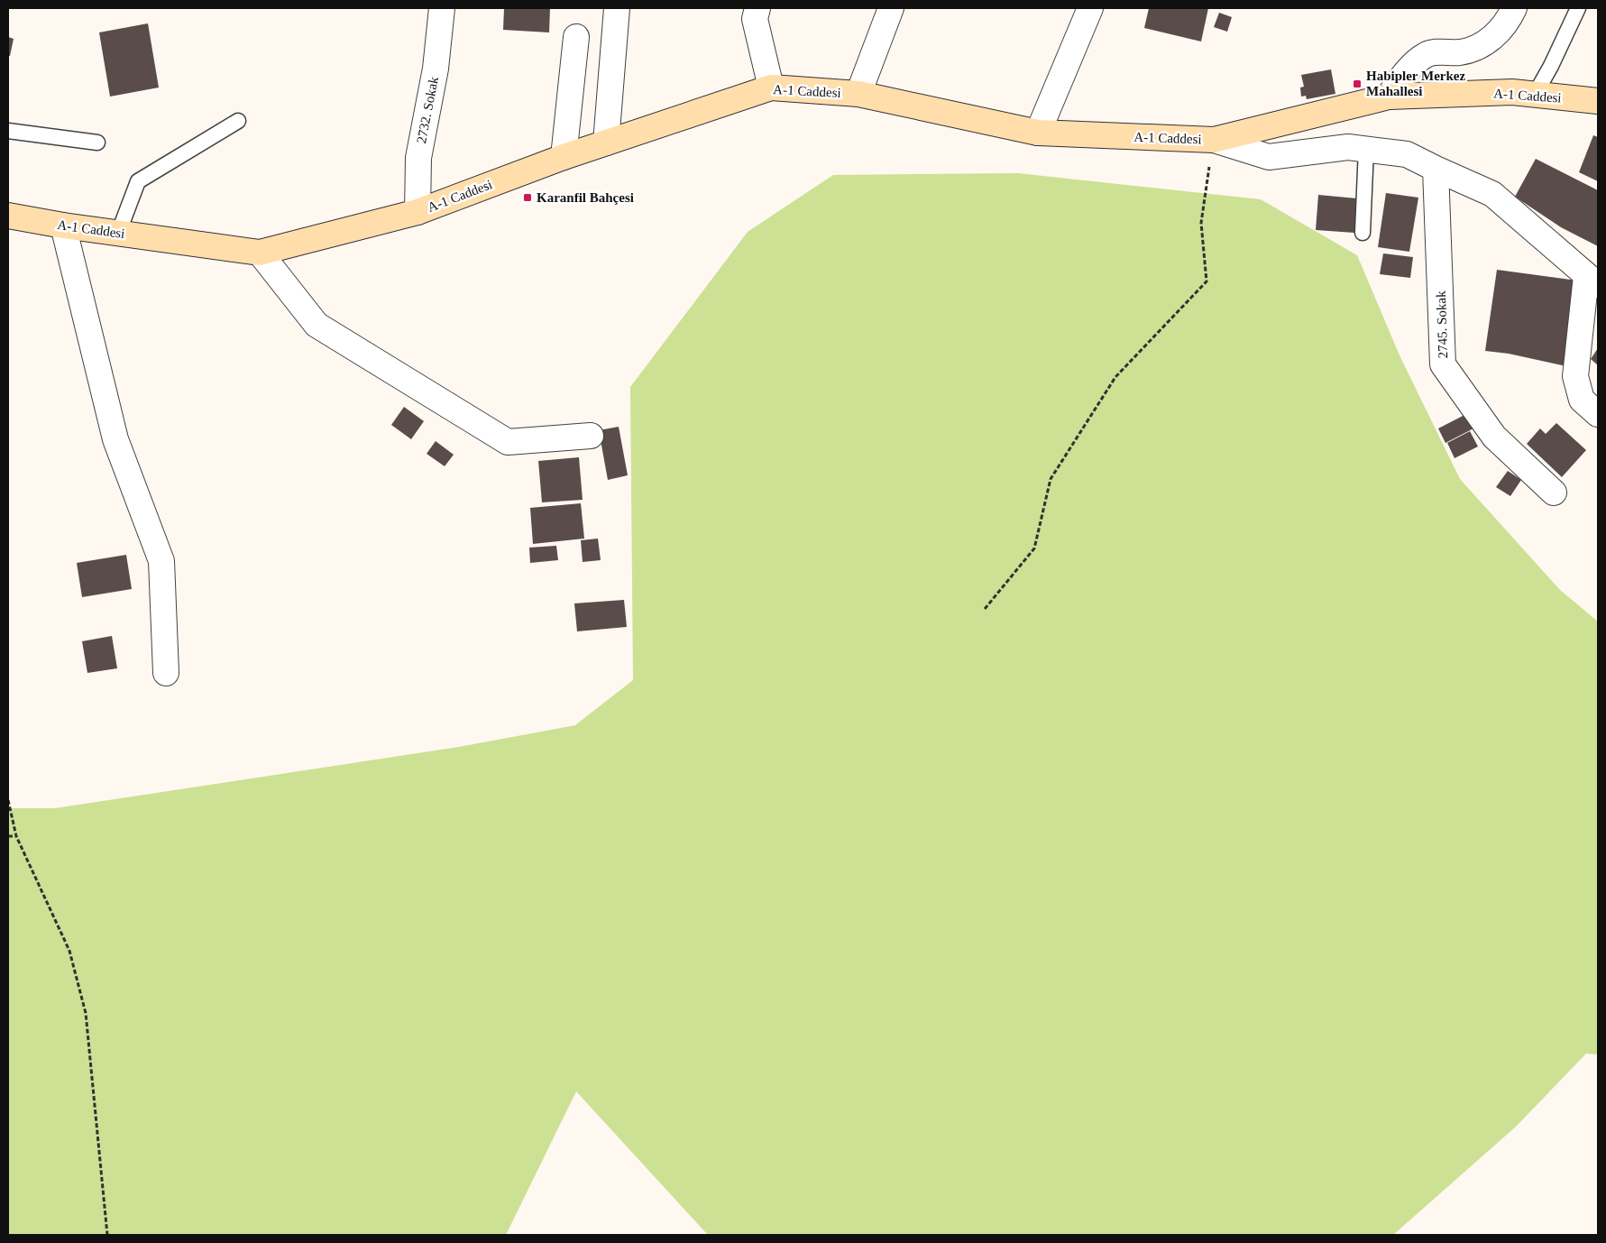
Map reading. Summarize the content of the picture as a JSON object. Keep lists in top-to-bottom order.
{
  "streets": {
    "main road": ["A-1 Caddesi"],
    "street": ["2732. Sokak", "2745. Sokak"]
  },
  "crossings": [
    ["A-1 Caddesi", "2732. Sokak"]
  ],
  "places": {
    "transit": ["Habipler Merkez Mahallesi", "Karanfil Bahçesi"]
  }
}
